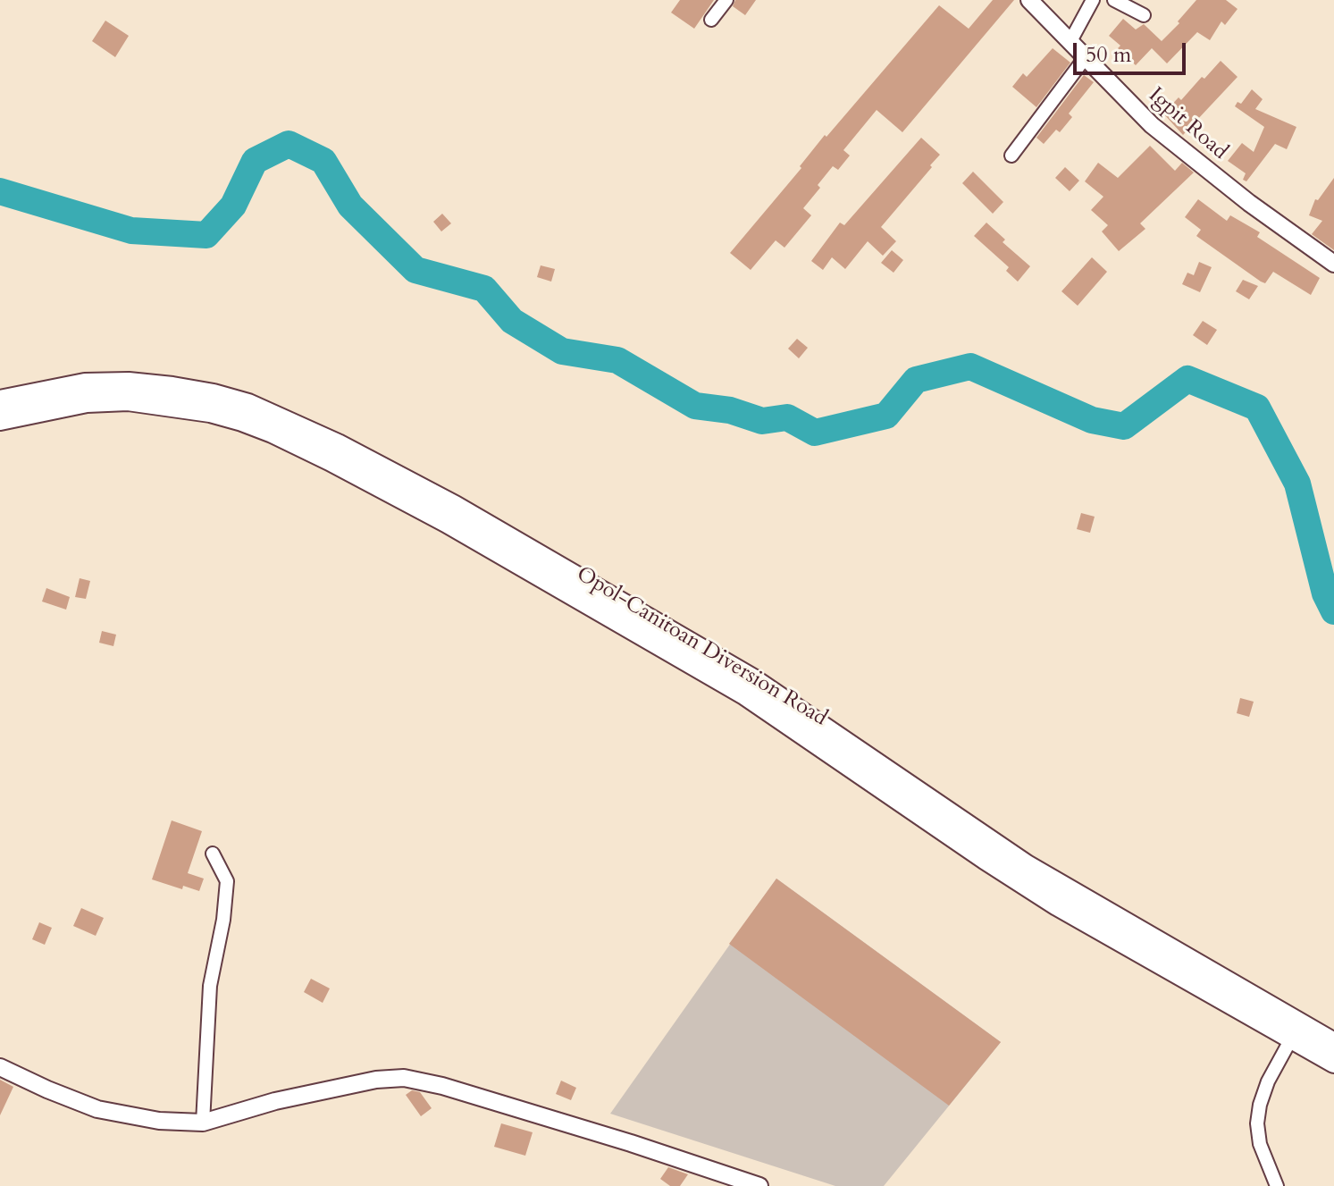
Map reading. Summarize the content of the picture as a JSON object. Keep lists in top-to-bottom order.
{
  "streets": {
    "main road": ["Opol-Canitoan Diversion Road"],
    "street": ["Igpit Road"]
  },
  "scale_bar": "50 m"
}
